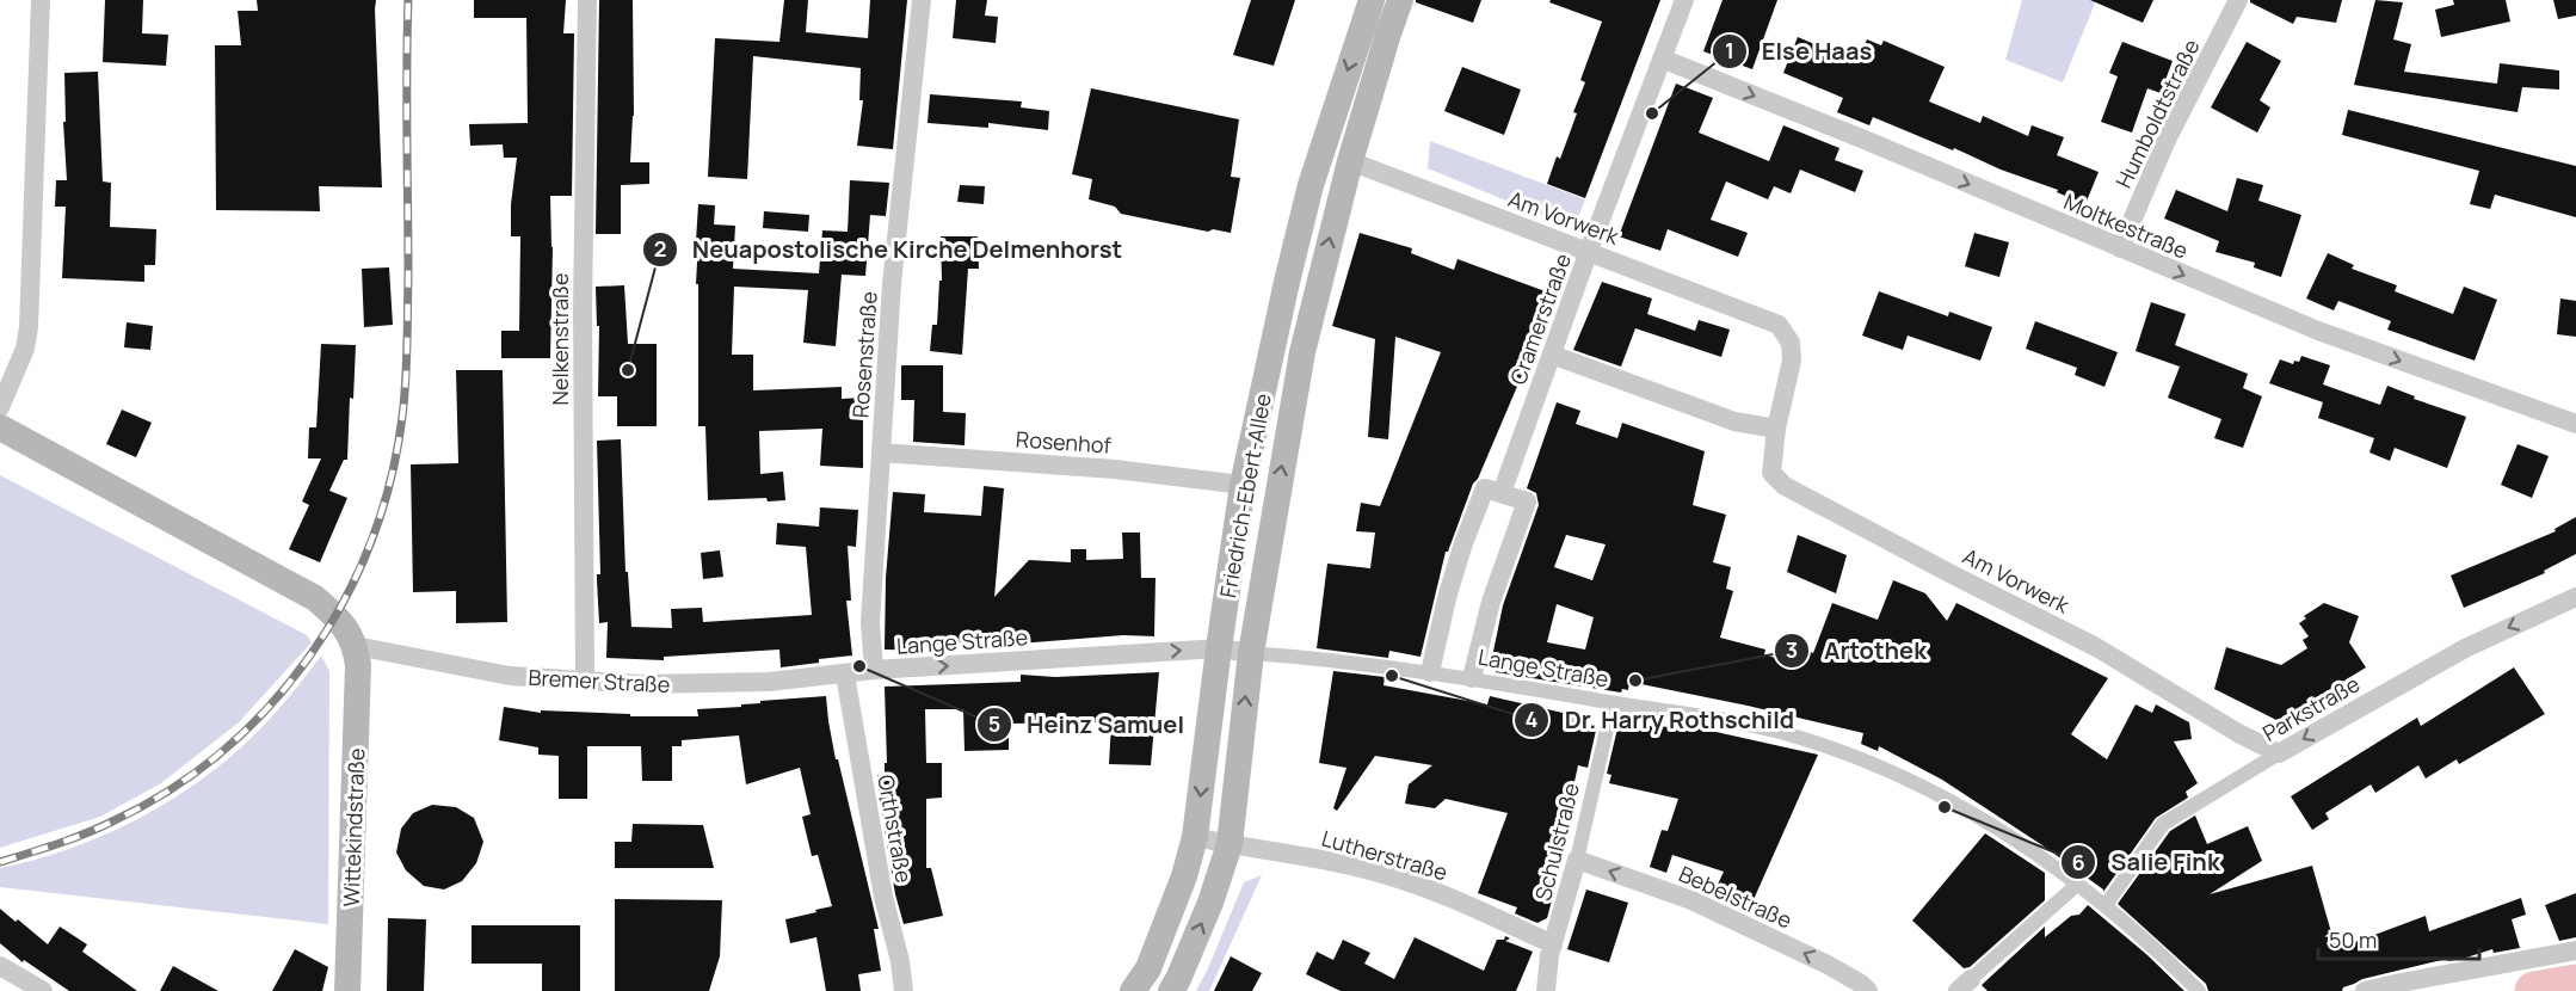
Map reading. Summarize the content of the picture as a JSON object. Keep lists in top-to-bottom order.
{
  "streets": {
    "main road": ["Friedrich-Ebert-Allee", "Wittekindstraße"],
    "street": [
      "Humboldtstraße",
      "Am Vorwerk",
      "Moltkestraße",
      "Cramerstraße",
      "Nelkenstraße",
      "Rosenstraße",
      "Rosenhof",
      "Lange Straße",
      "Bremer Straße",
      "Parkstraße",
      "Orthstraße",
      "Schulstraße",
      "Lutherstraße",
      "Bebelstraße"
    ]
  },
  "crossings": [
    ["Humboldtstraße", "Moltkestraße"],
    ["Am Vorwerk", "Cramerstraße"],
    ["Am Vorwerk", "Friedrich-Ebert-Allee"],
    ["Am Vorwerk", "Parkstraße"],
    ["Moltkestraße", "Cramerstraße"],
    ["Nelkenstraße", "Bremer Straße"],
    ["Rosenstraße", "Rosenhof"],
    ["Rosenstraße", "Lange Straße"],
    ["Rosenhof", "Friedrich-Ebert-Allee"],
    ["Friedrich-Ebert-Allee", "Lange Straße"],
    ["Friedrich-Ebert-Allee", "Lutherstraße"],
    ["Lange Straße", "Bremer Straße"],
    ["Lange Straße", "Parkstraße"],
    ["Lange Straße", "Orthstraße"],
    ["Lange Straße", "Schulstraße"],
    ["Bremer Straße", "Wittekindstraße"],
    ["Bremer Straße", "Orthstraße"],
    ["Schulstraße", "Lutherstraße"],
    ["Schulstraße", "Bebelstraße"]
  ],
  "one_way": ["Moltkestraße", "Parkstraße", "Bebelstraße"],
  "places": [
    "Else Haas",
    "Neuapostolische Kirche Delmenhorst",
    "Heinz Samuel",
    "Dr. Harry Rothschild",
    "Artothek",
    "Salie Fink"
  ],
  "scale_bar": "50 m"
}
